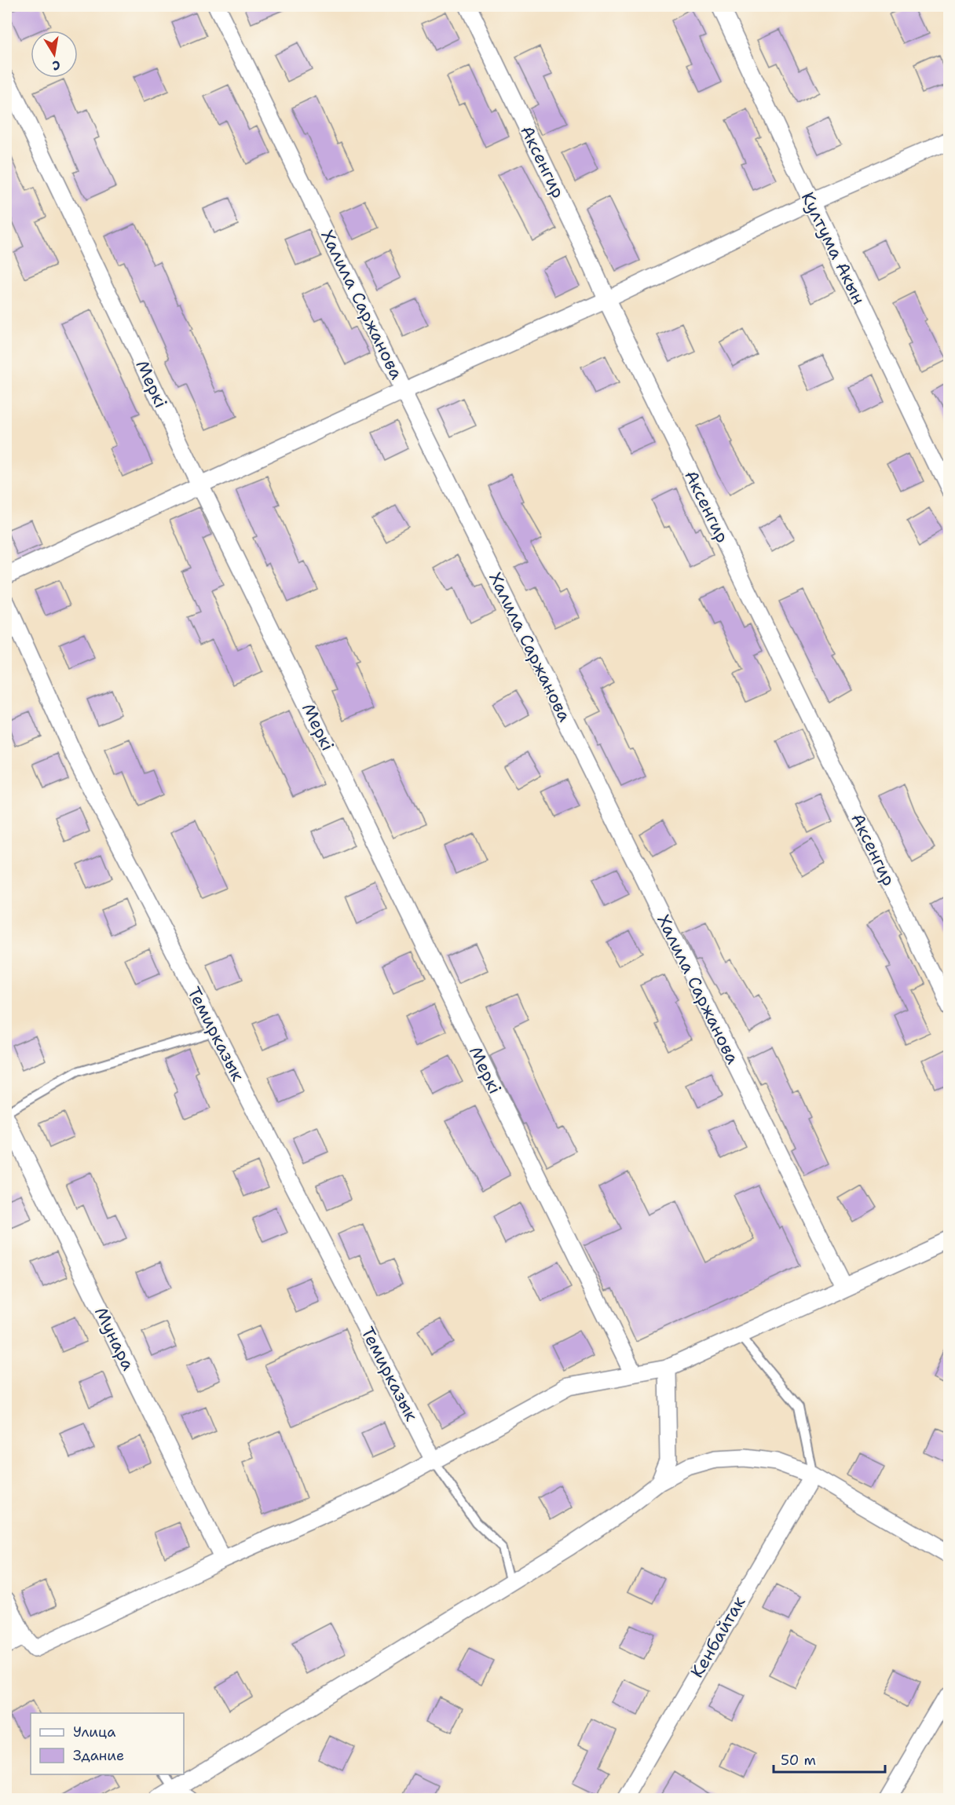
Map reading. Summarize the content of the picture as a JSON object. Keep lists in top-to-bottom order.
{
  "streets": {
    "street": [
      "Аксенгир",
      "Култума Акын",
      "Халила Саржанова",
      "Меркі",
      "Темирказык",
      "Мунара",
      "Кенбайтак"
    ]
  },
  "legend": ["Улица", "Здание"],
  "scale_bar": "50 m",
  "north": "bottom"
}
